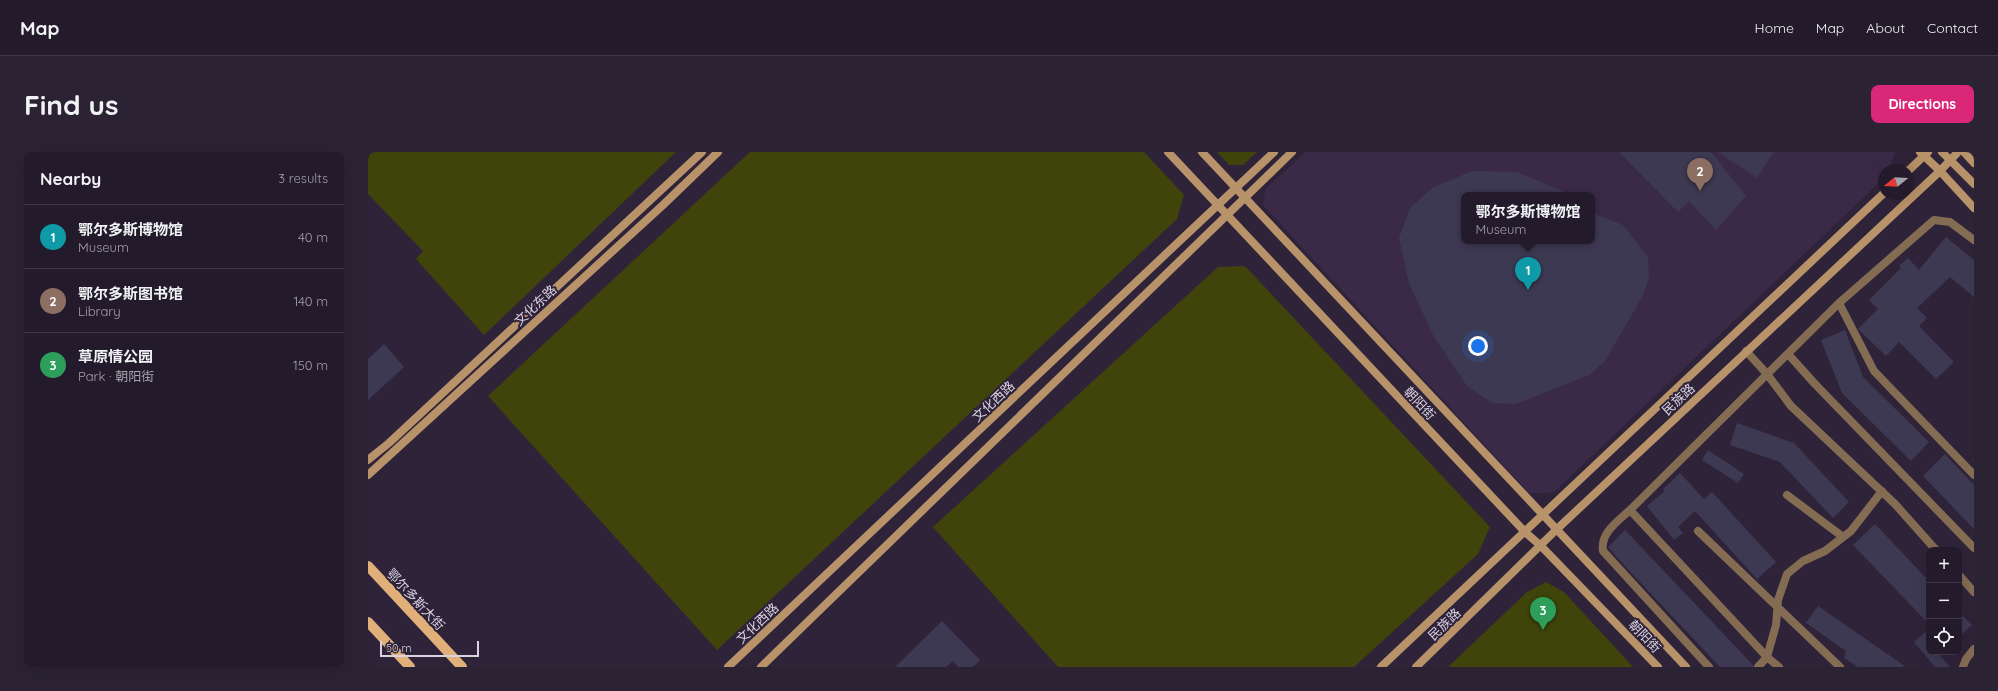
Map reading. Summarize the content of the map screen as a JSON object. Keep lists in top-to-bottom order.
{
  "streets": {
    "main road": ["鄂尔多斯大街"],
    "street": [
      "文化东路",
      "民族路",
      "文化西路",
      "朝阳街"
    ]
  },
  "crossings": [
    ["民族路", "朝阳街"],
    ["文化西路", "朝阳街"]
  ],
  "scale_bar": "50 m",
  "north": "left",
  "page": {
    "header": "Map",
    "nav": [
      "Home",
      "Map",
      "About",
      "Contact"
    ],
    "buttons": "Directions",
    "title": "Find us",
    "heading": ["Nearby", "3 results"],
    "pins": ["2", "1", "3"],
    "popup": ["鄂尔多斯博物馆", "Museum"],
    "list": [
      {
        "mark": "1",
        "name": "鄂尔多斯博物馆",
        "note": "Museum",
        "value": "40 m"
      },
      {
        "mark": "2",
        "name": "鄂尔多斯图书馆",
        "note": "Library",
        "value": "140 m"
      },
      {
        "mark": "3",
        "name": "草原情公园",
        "note": "Park · 朝阳街",
        "value": "150 m"
      }
    ],
    "map_buttons": ["+", "−"],
    "scale": "50 m"
  }
}
